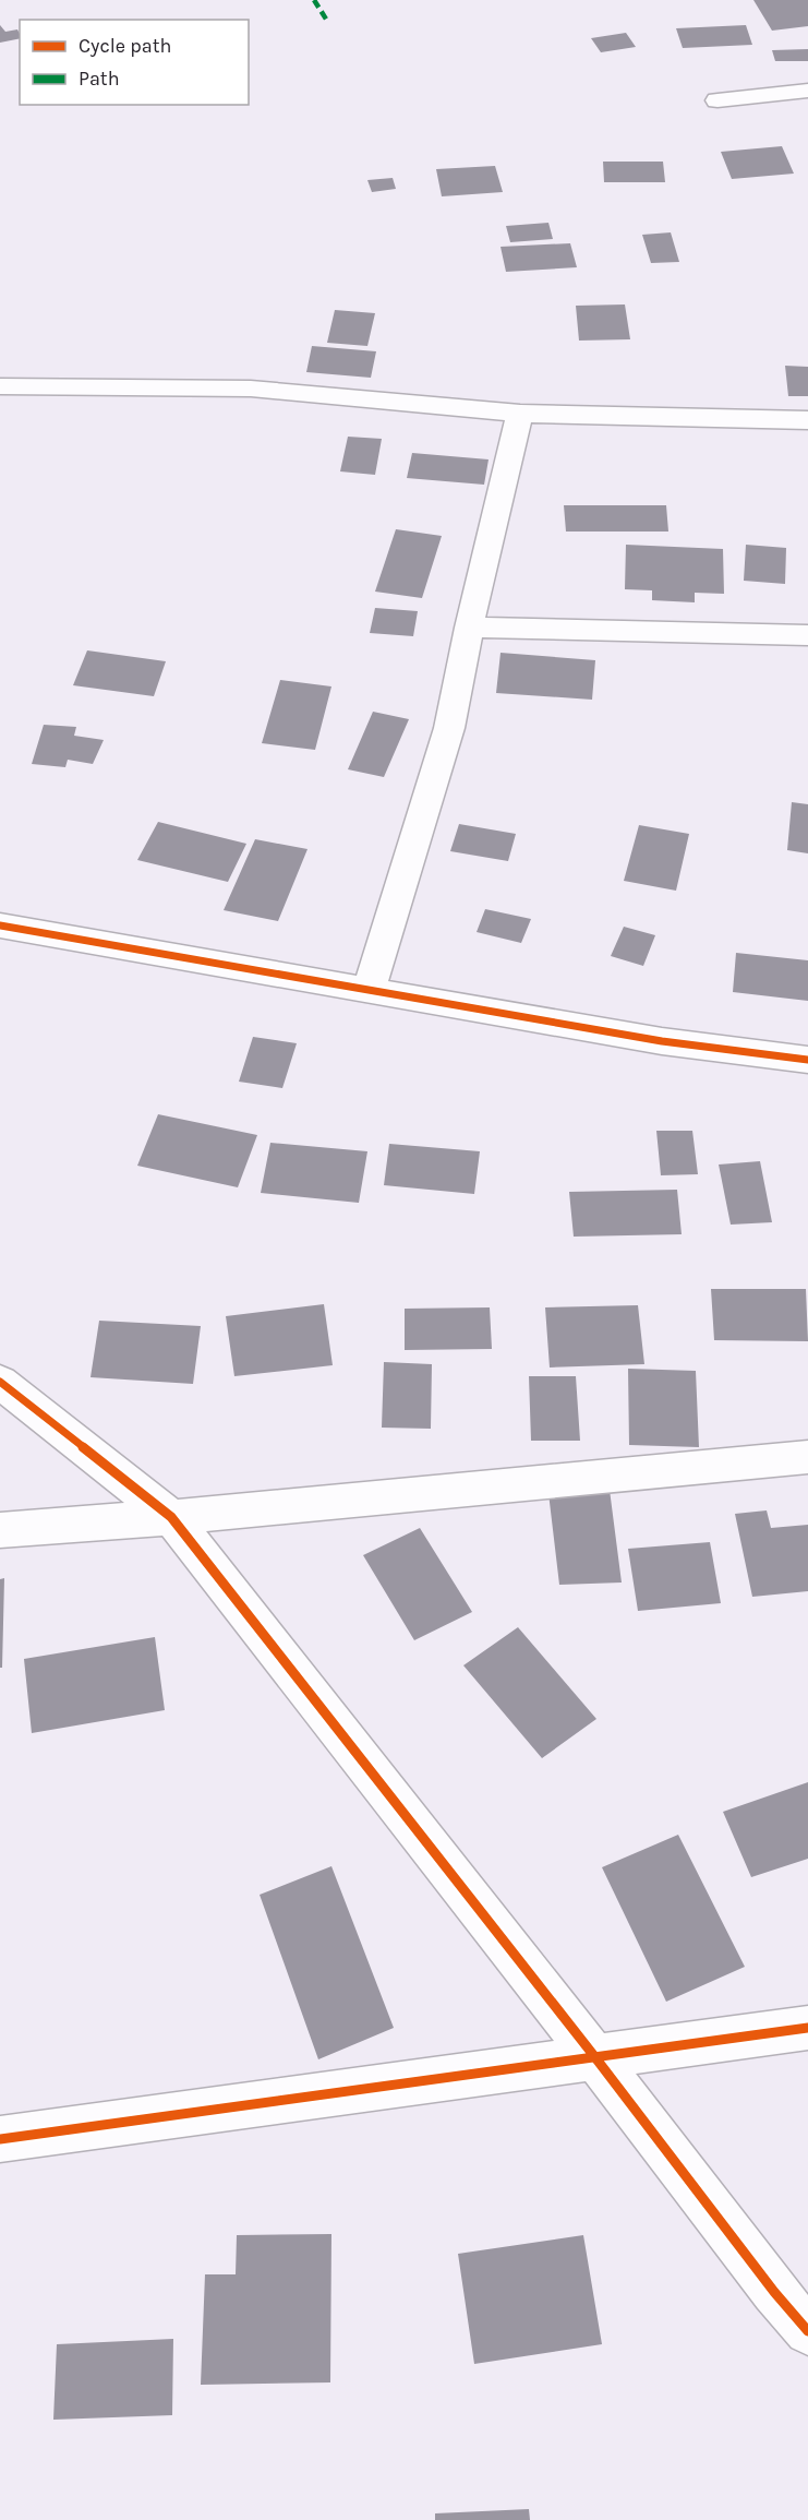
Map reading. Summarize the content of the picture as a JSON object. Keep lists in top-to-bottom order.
{
  "legend": ["Cycle path", "Path"]
}
